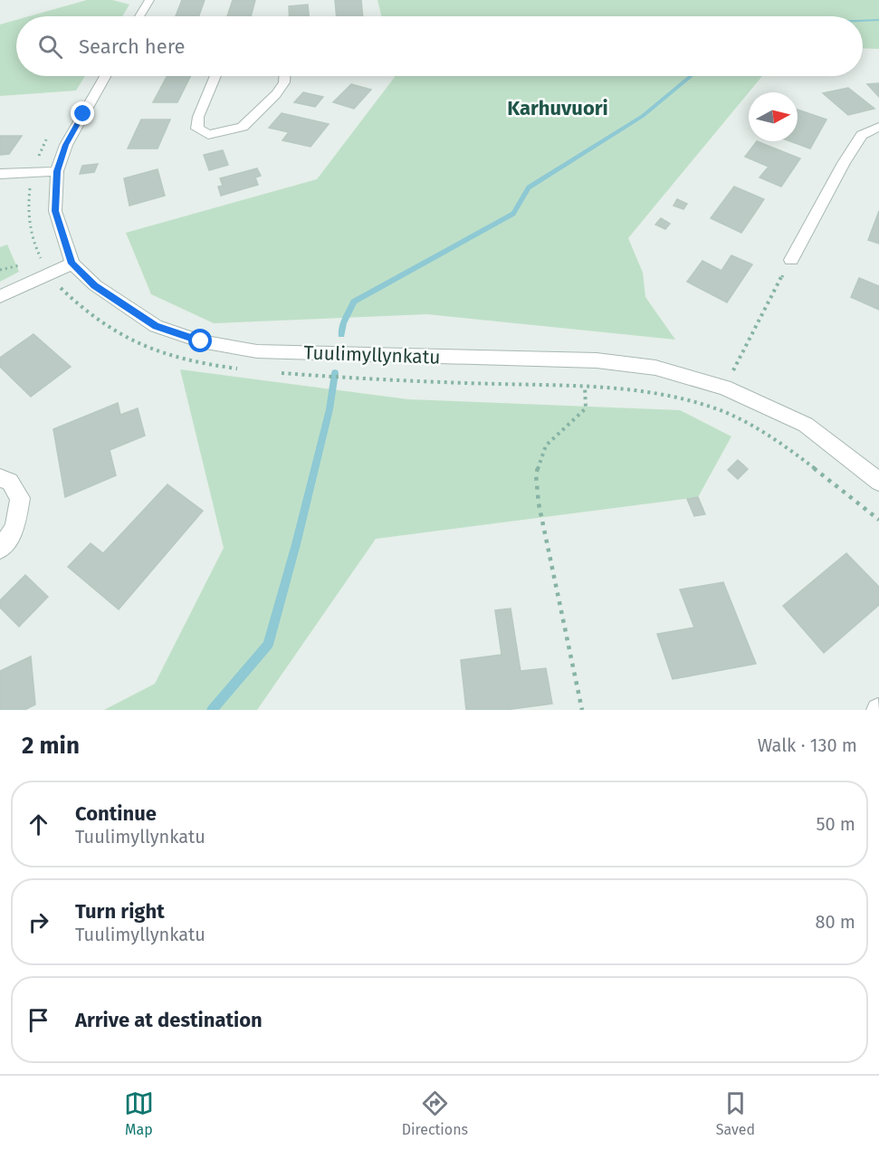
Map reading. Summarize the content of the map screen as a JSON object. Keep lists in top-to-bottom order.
{
  "streets": {
    "street": ["Tuulimyllynkatu"]
  },
  "districts": ["Karhuvuori"],
  "north": "right",
  "page": {
    "search": "Search here",
    "heading": ["2 min", "Walk · 130 m"],
    "list": [
      ["Continue", "Tuulimyllynkatu", "50 m"],
      ["Turn right", "Tuulimyllynkatu", "80 m"],
      "Arrive at destination"
    ],
    "nav": ["Map", "Directions", "Saved"]
  }
}
